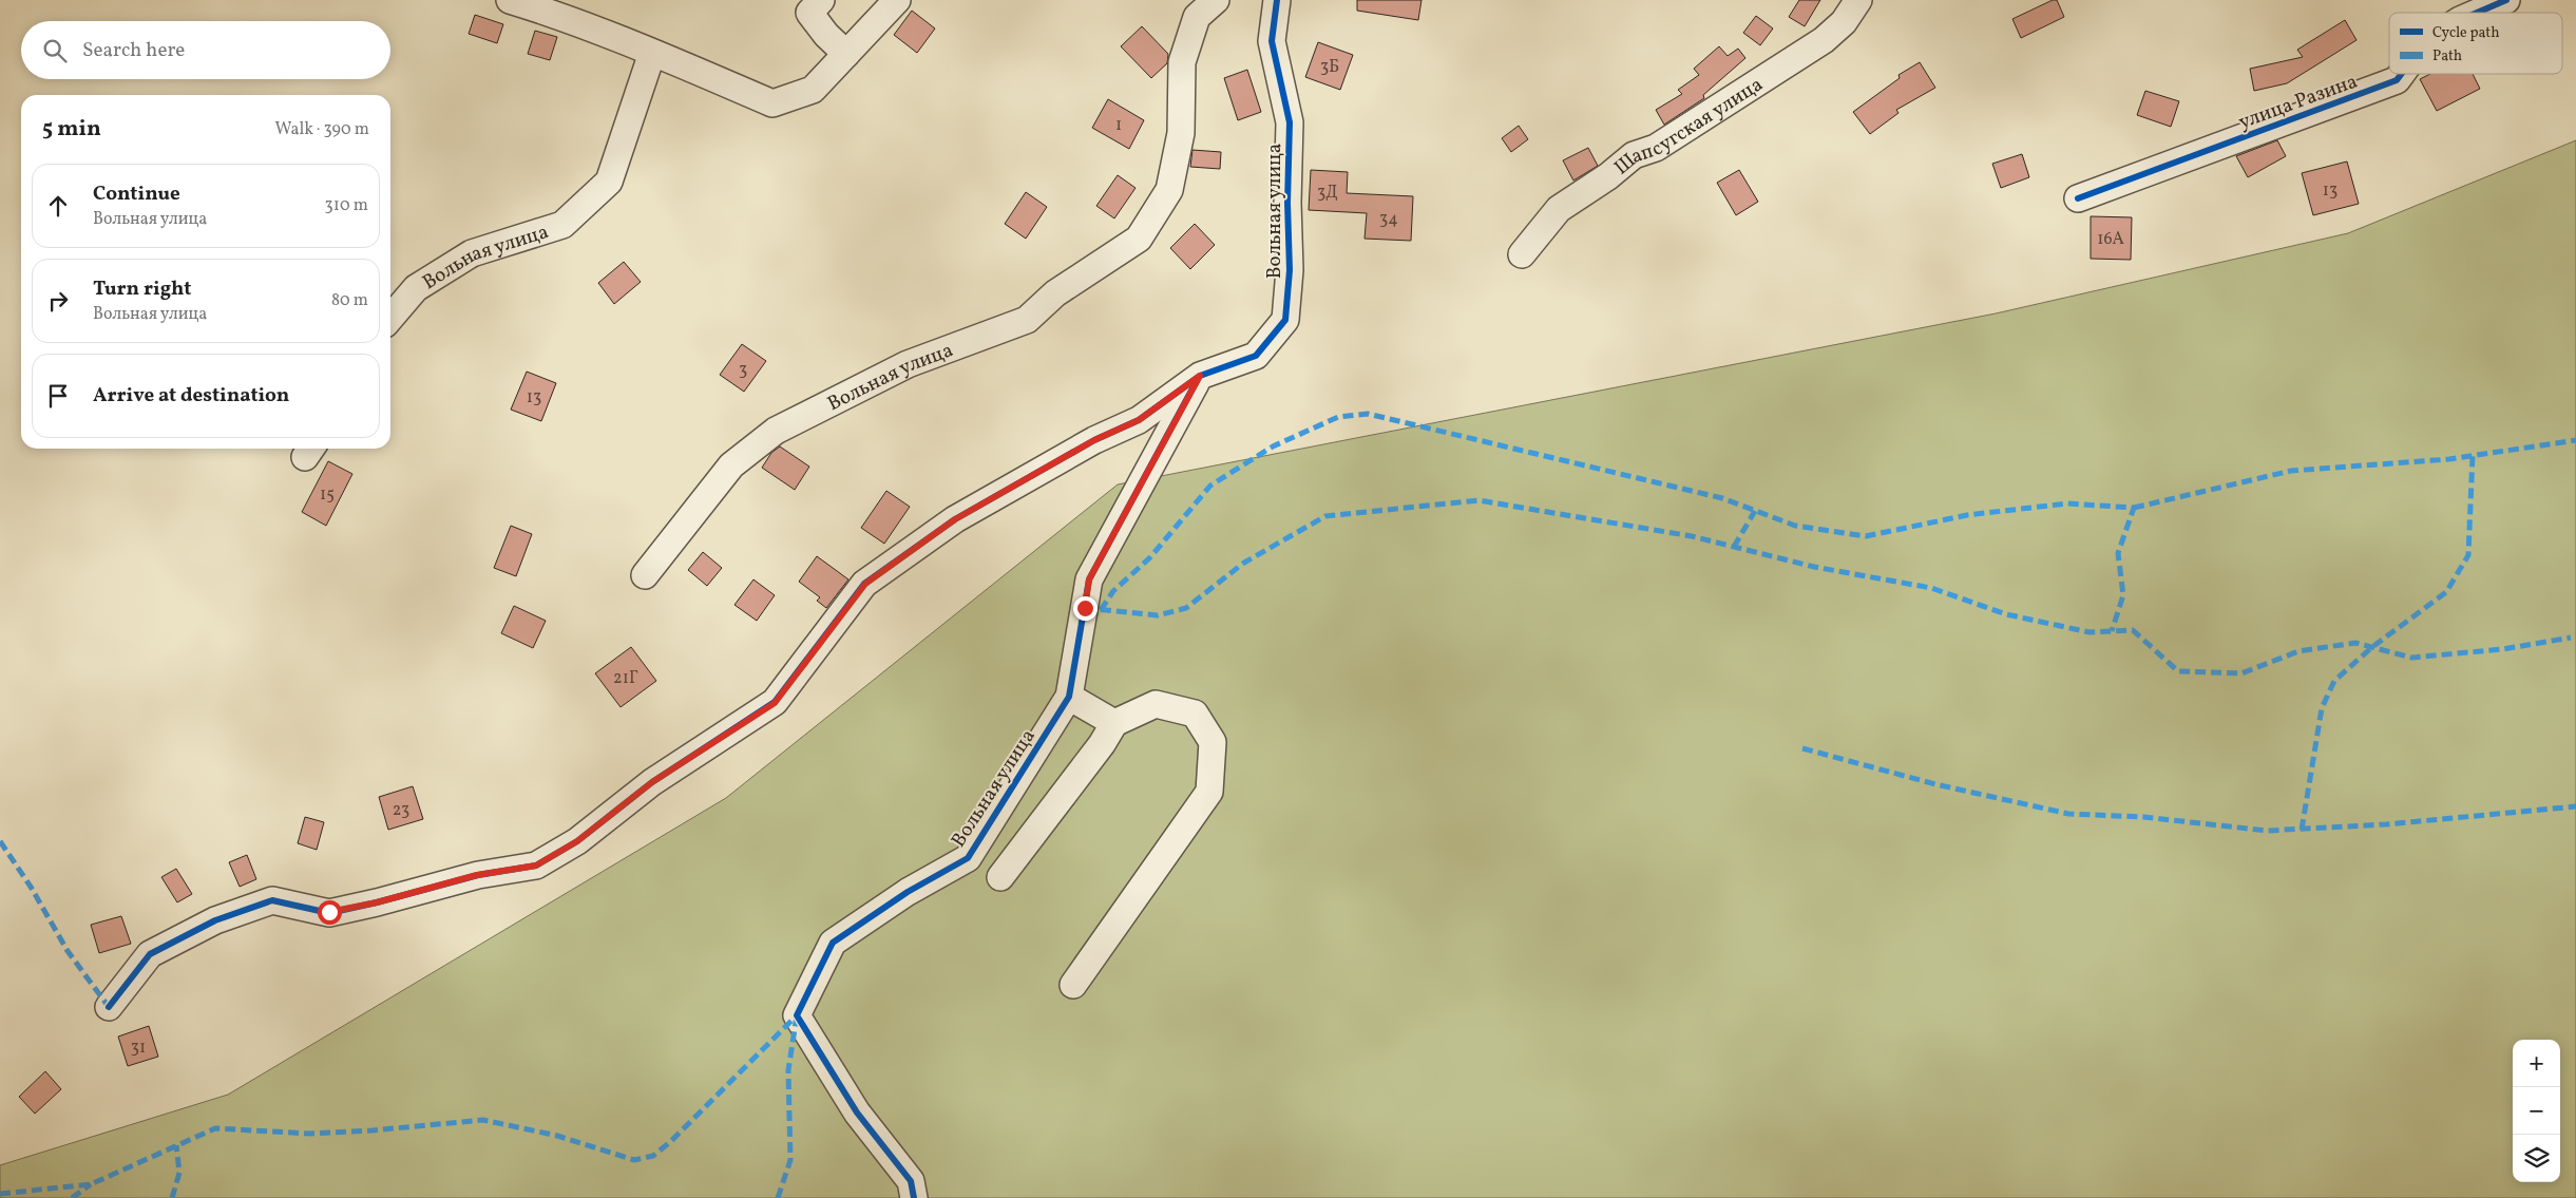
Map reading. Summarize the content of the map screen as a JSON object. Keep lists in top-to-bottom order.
{
  "streets": {
    "street": ["улица Разина", "Шапсугская улица", "Вольная улица"]
  },
  "house_numbers": [
    "3Б",
    "1",
    "13",
    "3Д",
    "34",
    "16А",
    "3",
    "13",
    "15",
    "21Г",
    "23",
    "31"
  ],
  "legend": ["Cycle path", "Path"],
  "page": {
    "search": "Search here",
    "heading": ["5 min", "Walk · 390 m"],
    "list": [
      ["Continue", "Вольная улица", "310 m"],
      ["Turn right", "Вольная улица", "80 m"],
      "Arrive at destination"
    ],
    "map_buttons": ["+", "−"]
  }
}
